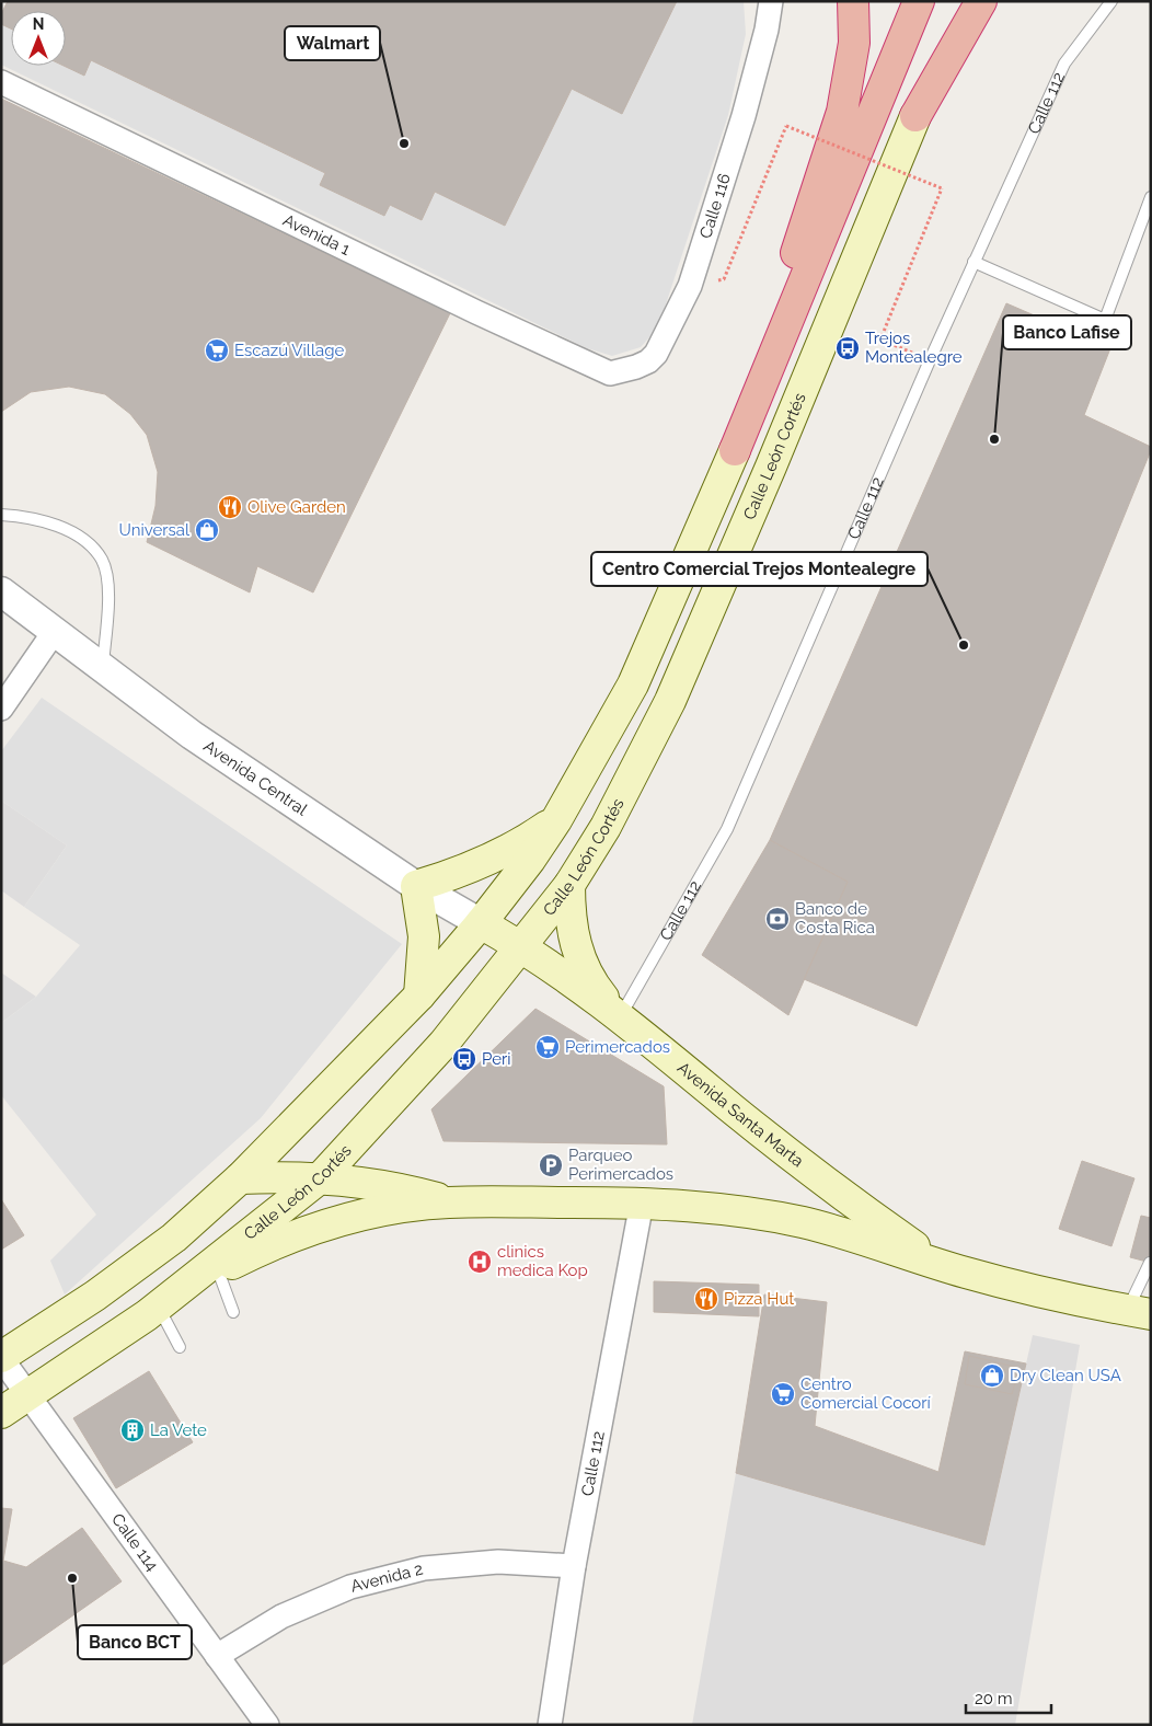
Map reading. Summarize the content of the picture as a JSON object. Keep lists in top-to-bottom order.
{
  "streets": {
    "main road": ["Calle León Cortés", "Avenida Central", "Avenida Santa Marta"],
    "street": [
      "Calle 112",
      "Calle 116",
      "Avenida 1",
      "Calle 114",
      "Avenida 2"
    ]
  },
  "crossings": [
    ["Calle 112", "Avenida Santa Marta"],
    ["Calle 112", "Avenida 2"],
    ["Calle 116", "Avenida 1"],
    ["Calle León Cortés", "Avenida Central"],
    ["Calle León Cortés", "Avenida Santa Marta"],
    ["Calle León Cortés", "Calle 114"],
    ["Avenida Central", "Avenida Santa Marta"],
    ["Calle 114", "Avenida 2"]
  ],
  "places": {
    "other": [
      "Walmart",
      "Banco Lafise",
      "Centro Comercial Trejos Montealegre",
      "Banco BCT"
    ],
    "bus stop": ["Trejos Montealegre", "Peri"],
    "supermarket": ["Escazú Village", "Perimercados", "Centro Comercial Cocorí"],
    "restaurant": ["Olive Garden", "Pizza Hut"],
    "shop": ["Universal", "Dry Clean USA"],
    "bank": ["Banco de Costa Rica"],
    "parking": ["Parqueo Perimercados"],
    "hospital": ["clinics medica Kop"],
    "building": ["La Vete"]
  },
  "scale_bar": "20 m",
  "north": "top"
}
